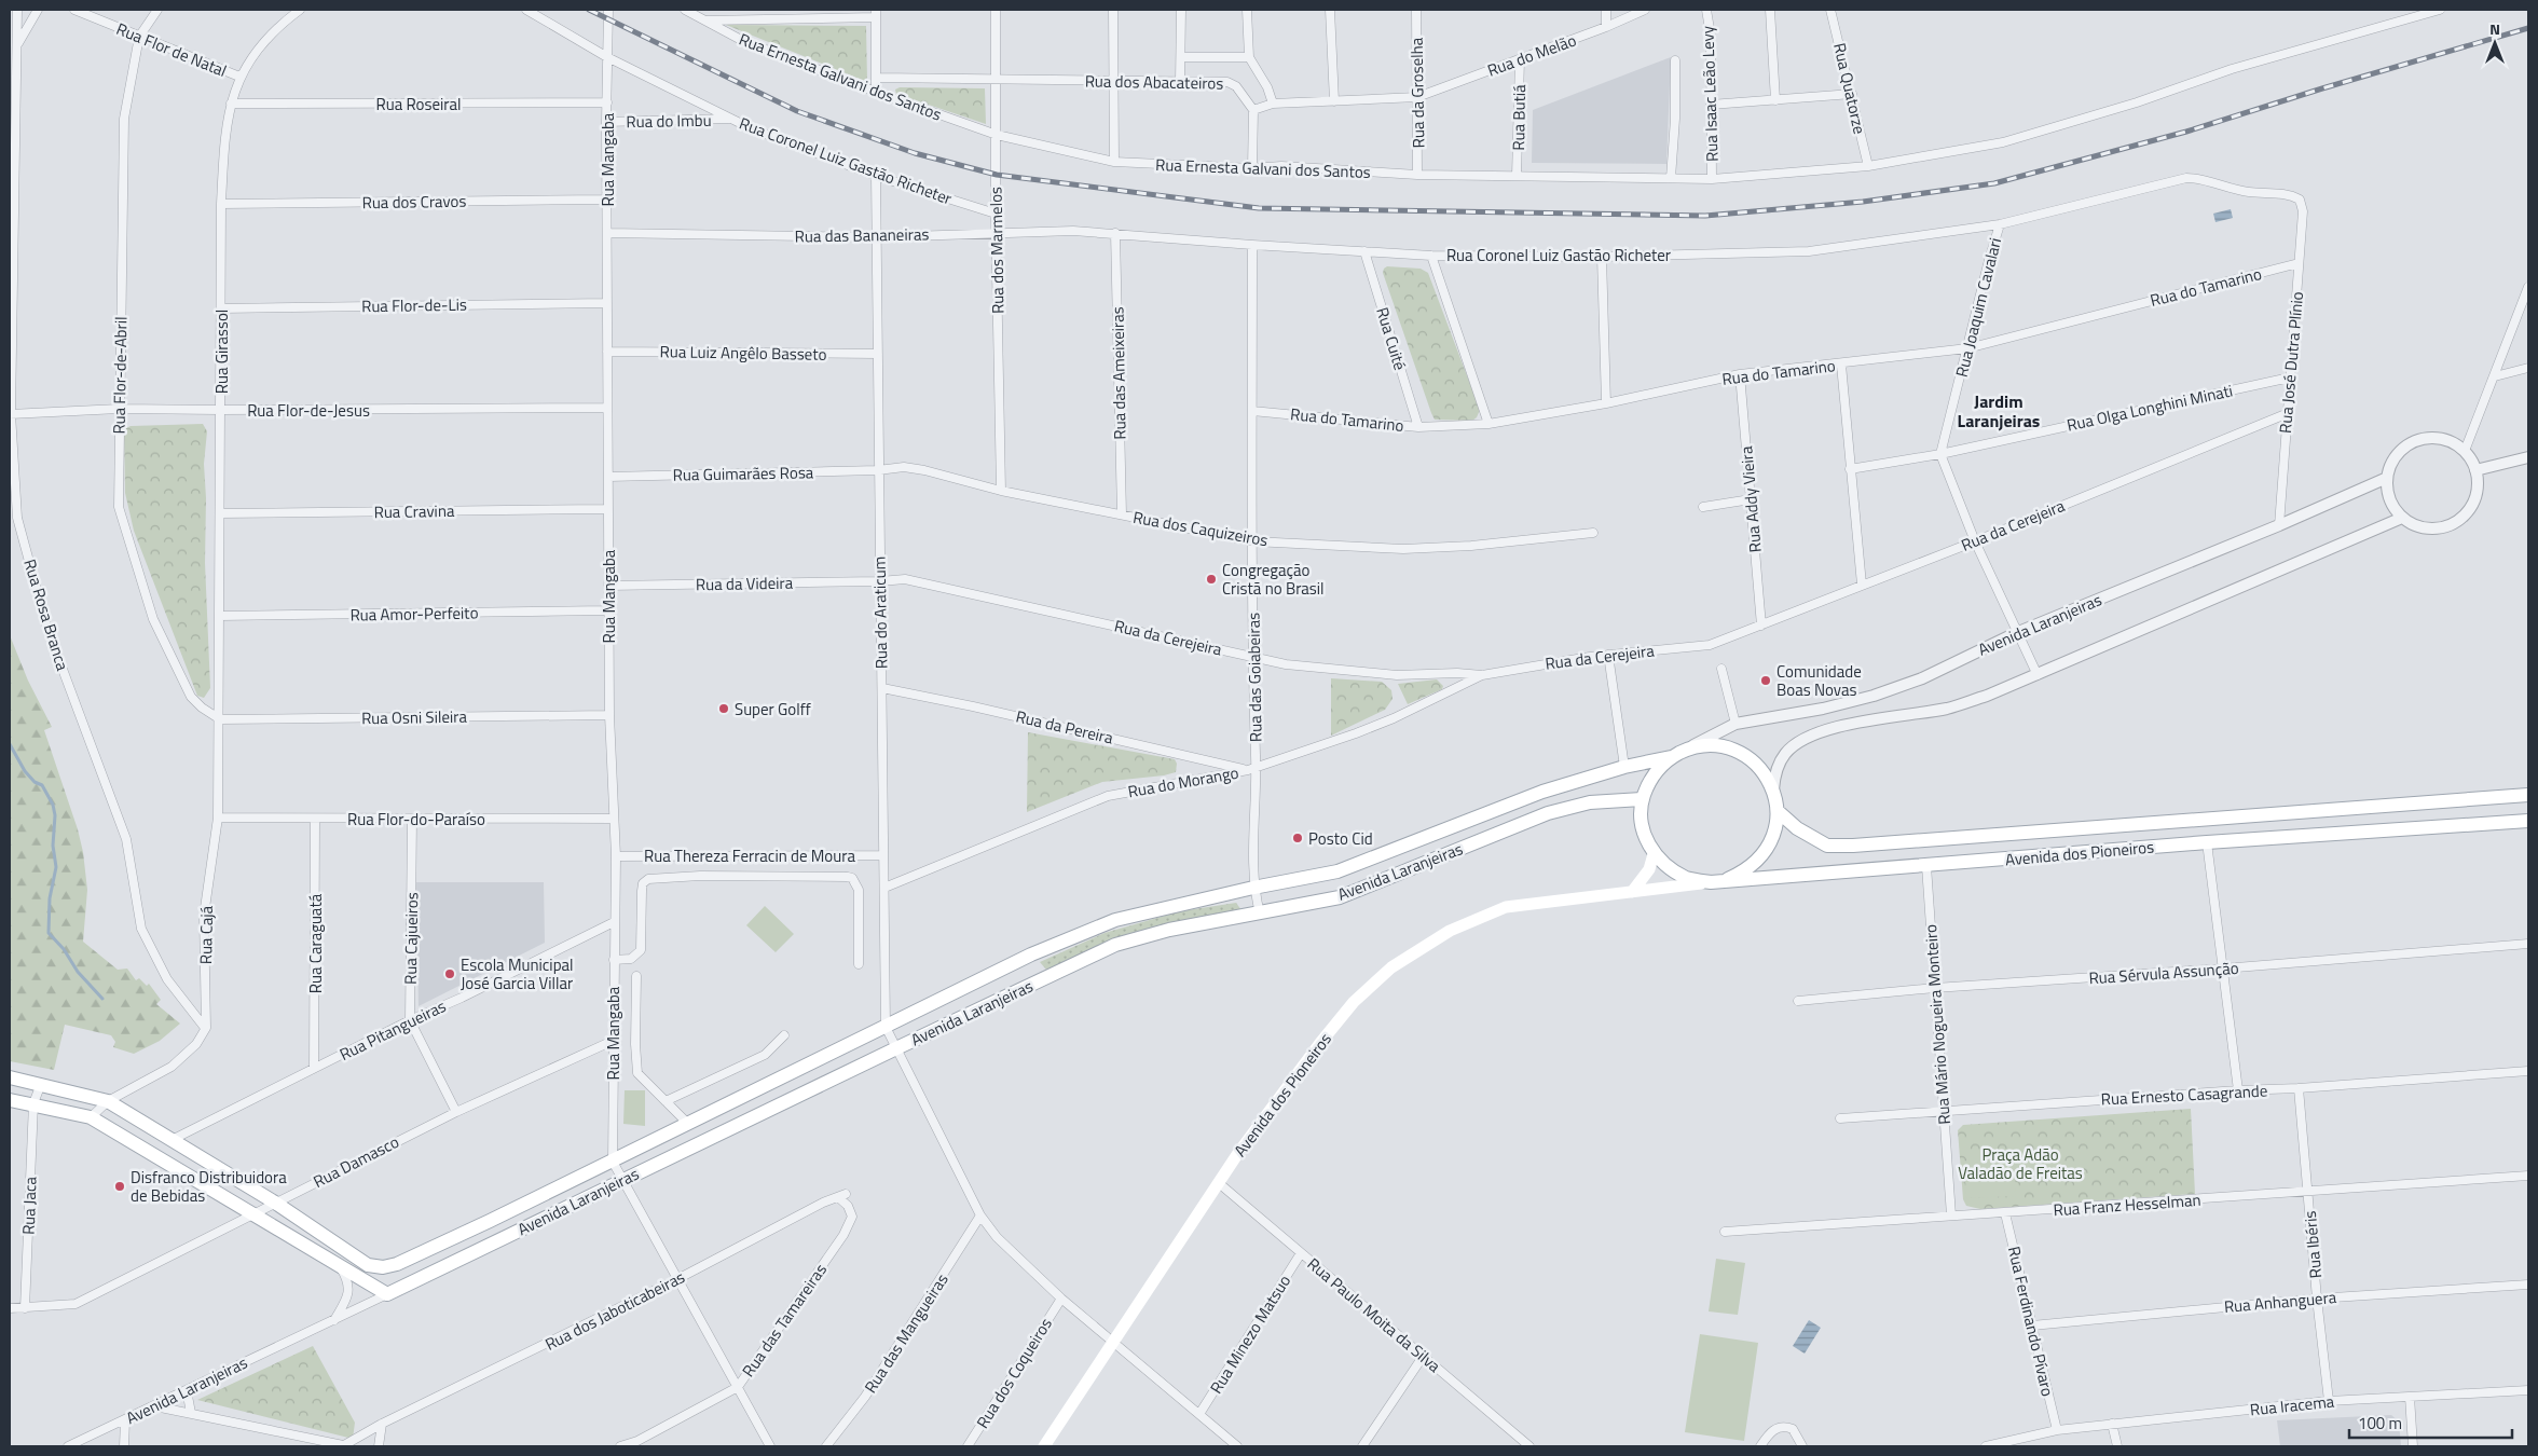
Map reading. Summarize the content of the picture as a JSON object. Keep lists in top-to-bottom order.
{
  "streets": {
    "main road": ["Avenida Laranjeiras", "Avenida dos Pioneiros"],
    "street": [
      "Rua Flor de Natal",
      "Rua do Melão",
      "Rua Ernesta Galvani dos Santos",
      "Rua dos Abacateiros",
      "Rua Quatorze",
      "Rua da Groselha",
      "Rua Isaac Leão Levy",
      "Rua Roseiral",
      "Rua Butiá",
      "Rua do Imbu",
      "Rua Mangaba",
      "Rua Coronel Luiz Gastão Richeter",
      "Rua dos Cravos",
      "Rua das Bananeiras",
      "Rua dos Marmelos",
      "Rua do Tamarino",
      "Rua Flor-de-Lis",
      "Rua Joaquim Cavalari",
      "Rua Cuité",
      "Rua Girassol",
      "Rua Luiz Angêlo Basseto",
      "Rua José Dutra Plínio",
      "Rua das Ameixeiras",
      "Rua Flor-de-Abril",
      "Rua Olga Longhini Minati",
      "Rua Flor-de-Jesus",
      "Rua Guimarães Rosa",
      "Rua Addy Vieira",
      "Rua Cravina",
      "Rua da Cerejeira",
      "Rua dos Caquizeiros",
      "Rua da Videira",
      "Rua do Araticum",
      "Rua Amor-Perfeito",
      "Rua Rosa Branca",
      "Rua das Goiabeiras",
      "Rua Osni Sileira",
      "Rua da Pereira",
      "Rua do Morango",
      "Rua Flor-do-Paraíso",
      "Rua Thereza Ferracin de Moura",
      "Rua Cajá",
      "Rua Cajueiros",
      "Rua Caraguatá",
      "Rua Sérvula Assunção",
      "Rua Mário Nogueira Monteiro",
      "Rua Pitangueiras",
      "Rua Ernesto Casagrande",
      "Rua Damasco",
      "Rua Franz Hesselman",
      "Rua Jaca",
      "Rua Ibéris",
      "Rua Anhanguera",
      "Rua dos Jaboticabeiras",
      "Rua Paulo Moita da Silva",
      "Rua das Tamareiras",
      "Rua Ferdinando Pívaro",
      "Rua das Mangueiras",
      "Rua Minezo Matsuo",
      "Rua dos Coqueiros",
      "Rua Iracema"
    ]
  },
  "crossings": [
    ["Rua Flor de Natal", "Rua Girassol"],
    ["Rua Flor de Natal", "Rua Flor-de-Abril"],
    ["Rua do Melão", "Rua da Groselha"],
    ["Rua do Melão", "Rua Butiá"],
    ["Rua Ernesta Galvani dos Santos", "Rua Quatorze"],
    ["Rua Ernesta Galvani dos Santos", "Rua da Groselha"],
    ["Rua Ernesta Galvani dos Santos", "Rua Isaac Leão Levy"],
    ["Rua Ernesta Galvani dos Santos", "Rua Butiá"],
    ["Rua Ernesta Galvani dos Santos", "Rua dos Marmelos"],
    ["Rua dos Abacateiros", "Rua dos Marmelos"],
    ["Rua Roseiral", "Rua Mangaba"],
    ["Rua Roseiral", "Rua Girassol"],
    ["Rua do Imbu", "Rua Mangaba"],
    ["Rua do Imbu", "Rua Coronel Luiz Gastão Richeter"],
    ["Rua Mangaba", "Rua Coronel Luiz Gastão Richeter"],
    ["Rua Mangaba", "Rua dos Cravos"],
    ["Rua Mangaba", "Rua das Bananeiras"],
    ["Rua Mangaba", "Rua Flor-de-Lis"],
    ["Rua Mangaba", "Rua Luiz Angêlo Basseto"],
    ["Rua Mangaba", "Rua Flor-de-Jesus"],
    ["Rua Mangaba", "Rua Guimarães Rosa"],
    ["Rua Mangaba", "Rua Cravina"],
    ["Rua Mangaba", "Rua da Videira"],
    ["Rua Mangaba", "Rua Amor-Perfeito"],
    ["Rua Mangaba", "Avenida Laranjeiras"],
    ["Rua Mangaba", "Rua Osni Sileira"],
    ["Rua Mangaba", "Rua Flor-do-Paraíso"],
    ["Rua Mangaba", "Rua Thereza Ferracin de Moura"],
    ["Rua Mangaba", "Rua Pitangueiras"],
    ["Rua Mangaba", "Rua Damasco"],
    ["Rua Coronel Luiz Gastão Richeter", "Rua das Bananeiras"],
    ["Rua Coronel Luiz Gastão Richeter", "Rua dos Marmelos"],
    ["Rua Coronel Luiz Gastão Richeter", "Rua Joaquim Cavalari"],
    ["Rua Coronel Luiz Gastão Richeter", "Rua Cuité"],
    ["Rua Coronel Luiz Gastão Richeter", "Rua José Dutra Plínio"],
    ["Rua Coronel Luiz Gastão Richeter", "Rua das Ameixeiras"],
    ["Rua Coronel Luiz Gastão Richeter", "Rua do Araticum"],
    ["Rua Coronel Luiz Gastão Richeter", "Rua das Goiabeiras"],
    ["Rua dos Cravos", "Rua Girassol"],
    ["Rua das Bananeiras", "Rua dos Marmelos"],
    ["Rua das Bananeiras", "Rua das Ameixeiras"],
    ["Rua das Bananeiras", "Rua do Araticum"],
    ["Rua dos Marmelos", "Rua dos Caquizeiros"],
    ["Rua do Tamarino", "Rua Joaquim Cavalari"],
    ["Rua do Tamarino", "Rua Cuité"],
    ["Rua do Tamarino", "Rua José Dutra Plínio"],
    ["Rua do Tamarino", "Rua Addy Vieira"],
    ["Rua do Tamarino", "Rua das Goiabeiras"],
    ["Rua Flor-de-Lis", "Rua Girassol"],
    ["Rua Joaquim Cavalari", "Rua Olga Longhini Minati"],
    ["Rua Girassol", "Rua Flor-de-Abril"],
    ["Rua Girassol", "Rua Flor-de-Jesus"],
    ["Rua Girassol", "Rua Cravina"],
    ["Rua Girassol", "Rua Amor-Perfeito"],
    ["Rua Girassol", "Rua Osni Sileira"],
    ["Rua Girassol", "Rua Cajá"],
    ["Rua Luiz Angêlo Basseto", "Rua do Araticum"],
    ["Rua José Dutra Plínio", "Rua Olga Longhini Minati"],
    ["Rua José Dutra Plínio", "Rua da Cerejeira"],
    ["Rua José Dutra Plínio", "Avenida Laranjeiras"],
    ["Rua das Ameixeiras", "Rua dos Caquizeiros"],
    ["Rua Flor-de-Abril", "Rua Flor-de-Jesus"],
    ["Rua Flor-de-Abril", "Rua Osni Sileira"],
    ["Rua Flor-de-Abril", "Rua Cajá"],
    ["Rua Flor-de-Jesus", "Rua Rosa Branca"],
    ["Rua Guimarães Rosa", "Rua dos Caquizeiros"],
    ["Rua Guimarães Rosa", "Rua do Araticum"],
    ["Rua Addy Vieira", "Rua da Cerejeira"],
    ["Rua da Cerejeira", "Rua da Videira"],
    ["Rua da Cerejeira", "Rua do Araticum"],
    ["Rua da Cerejeira", "Rua das Goiabeiras"],
    ["Rua da Cerejeira", "Rua do Morango"],
    ["Rua dos Caquizeiros", "Rua do Araticum"],
    ["Rua dos Caquizeiros", "Rua das Goiabeiras"],
    ["Rua da Videira", "Rua do Araticum"],
    ["Rua do Araticum", "Avenida Laranjeiras"],
    ["Rua do Araticum", "Rua da Pereira"],
    ["Rua do Araticum", "Rua do Morango"],
    ["Rua do Araticum", "Rua Thereza Ferracin de Moura"],
    ["Rua Rosa Branca", "Rua Cajá"],
    ["Avenida Laranjeiras", "Rua das Goiabeiras"],
    ["Avenida Laranjeiras", "Avenida dos Pioneiros"],
    ["Avenida Laranjeiras", "Rua Damasco"],
    ["Rua das Goiabeiras", "Rua da Pereira"],
    ["Rua das Goiabeiras", "Rua do Morango"],
    ["Rua Osni Sileira", "Rua Cajá"],
    ["Rua da Pereira", "Rua do Morango"],
    ["Rua Flor-do-Paraíso", "Rua Cajá"],
    ["Rua Flor-do-Paraíso", "Rua Cajueiros"],
    ["Rua Flor-do-Paraíso", "Rua Caraguatá"],
    ["Avenida dos Pioneiros", "Rua Mário Nogueira Monteiro"],
    ["Avenida dos Pioneiros", "Rua Paulo Moita da Silva"],
    ["Rua Cajueiros", "Rua Pitangueiras"],
    ["Rua Cajueiros", "Rua Damasco"],
    ["Rua Caraguatá", "Rua Pitangueiras"],
    ["Rua Sérvula Assunção", "Rua Mário Nogueira Monteiro"],
    ["Rua Mário Nogueira Monteiro", "Rua Ernesto Casagrande"],
    ["Rua Mário Nogueira Monteiro", "Rua Franz Hesselman"],
    ["Rua Ernesto Casagrande", "Rua Ibéris"],
    ["Rua Damasco", "Rua Jaca"],
    ["Rua Franz Hesselman", "Rua Ibéris"],
    ["Rua Franz Hesselman", "Rua Ferdinando Pívaro"],
    ["Rua Ibéris", "Rua Anhanguera"],
    ["Rua Ibéris", "Rua Iracema"],
    ["Rua Anhanguera", "Rua Ferdinando Pívaro"],
    ["Rua dos Jaboticabeiras", "Rua das Tamareiras"],
    ["Rua Paulo Moita da Silva", "Rua Minezo Matsuo"],
    ["Rua Ferdinando Pívaro", "Rua Iracema"]
  ],
  "districts": ["Jardim Laranjeiras"],
  "parks": ["Praça Adão Valadão de Freitas"],
  "places": [
    "Congregação Cristã no Brasil",
    "Comunidade Boas Novas",
    "Super Golff",
    "Posto Cid",
    "Escola Municipal José Garcia Villar",
    "Disfranco Distribuidora de Bebidas"
  ],
  "scale_bar": "100 m",
  "north": "top"
}
